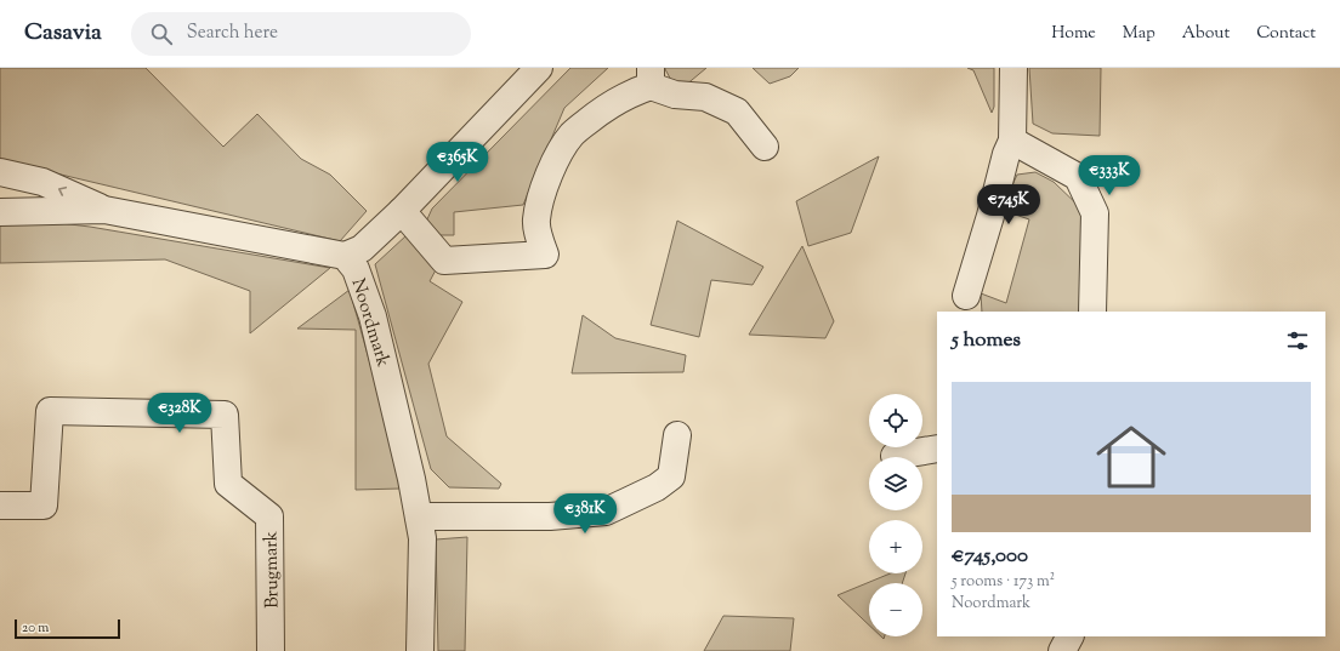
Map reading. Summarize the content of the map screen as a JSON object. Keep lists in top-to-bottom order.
{
  "streets": {
    "street": ["Noordmark", "Brugmark"]
  },
  "scale_bar": "20 m",
  "page": {
    "header": "Casavia",
    "search": "Search here",
    "nav": [
      "Home",
      "Map",
      "About",
      "Contact"
    ],
    "price": [
      "€365K",
      "€333K",
      "€745K",
      "€328K",
      "€381K"
    ],
    "heading": "5 homes",
    "list": [
      {
        "name": "€745,000",
        "note": "5 rooms · 173 m² · Noordmark"
      }
    ],
    "map_buttons": ["+", "−"],
    "scale": "20 m"
  }
}
